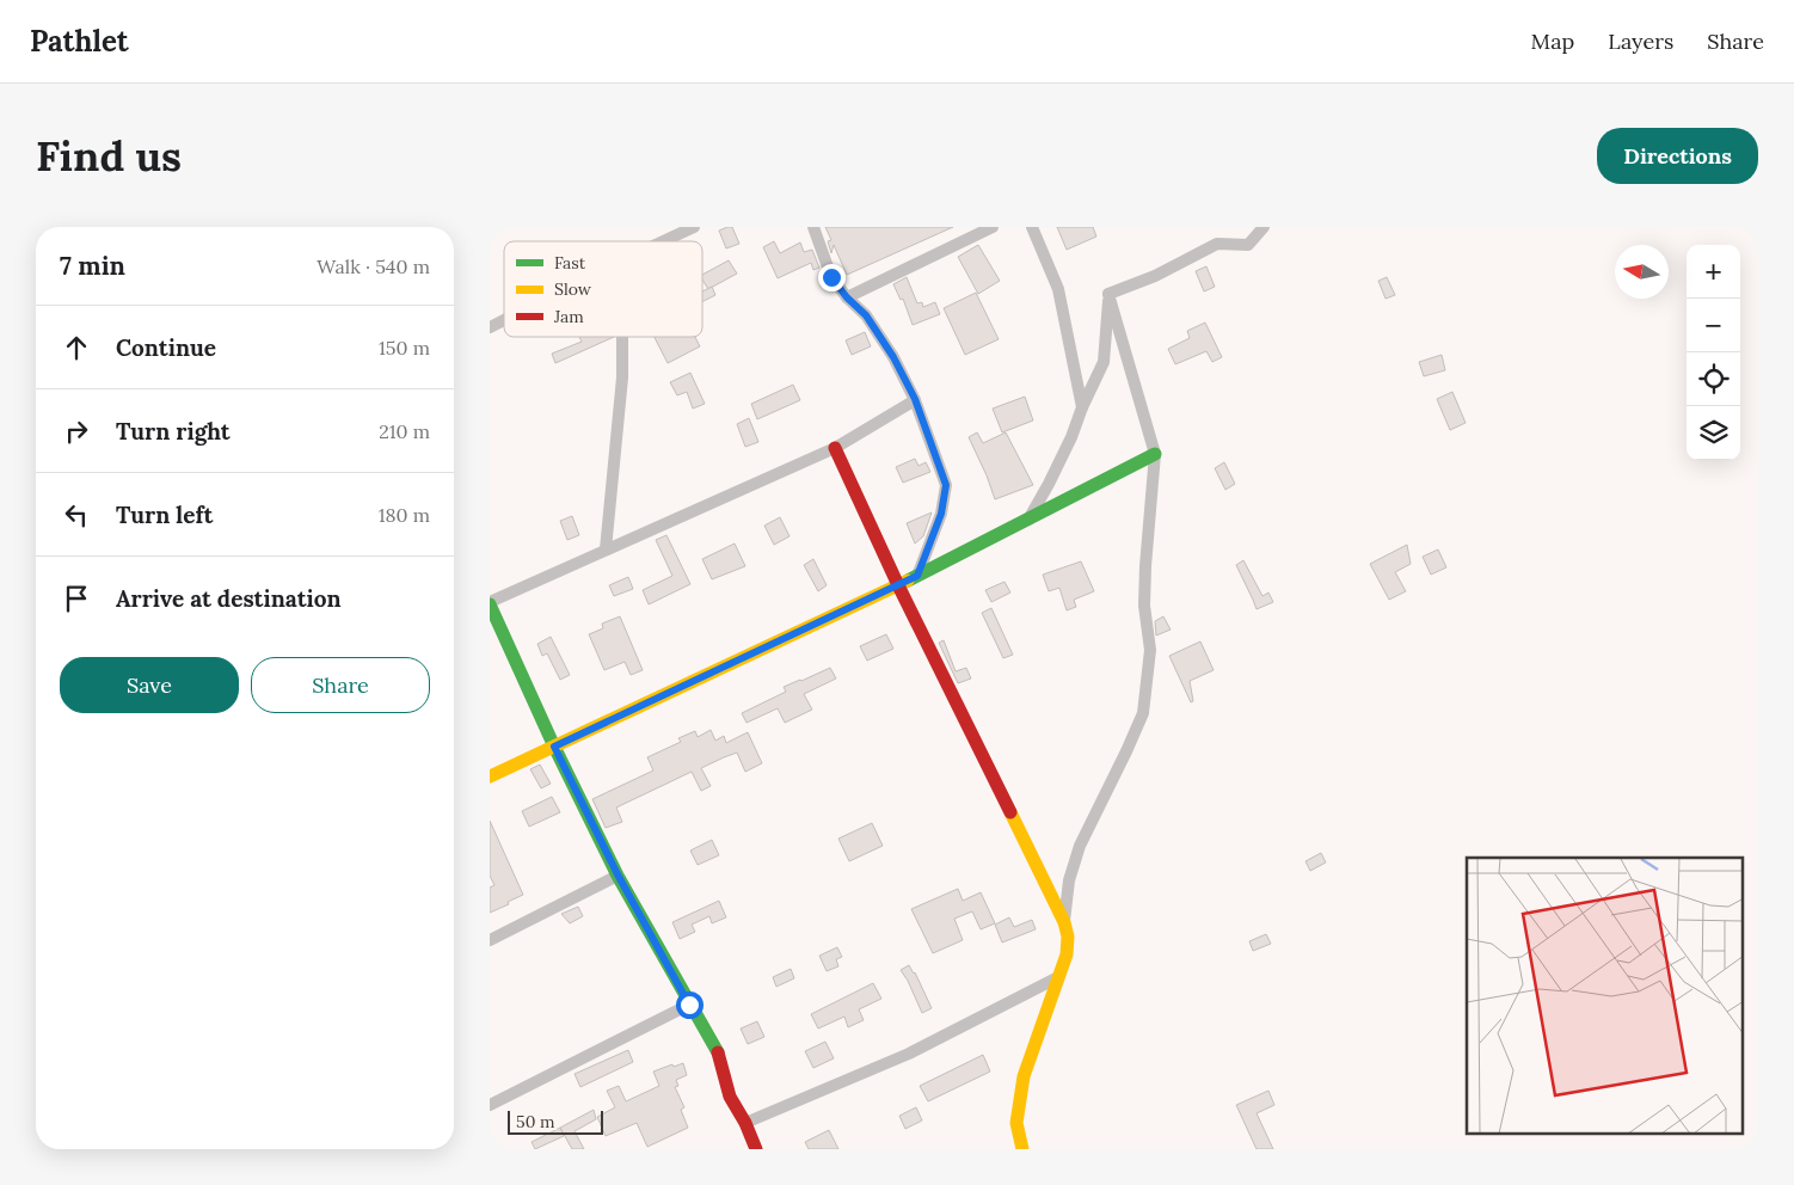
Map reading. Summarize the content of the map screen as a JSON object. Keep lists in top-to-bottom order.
{
  "legend": ["Fast", "Slow", "Jam"],
  "scale_bar": "50 m",
  "north": "left",
  "page": {
    "header": "Pathlet",
    "nav": ["Map", "Layers", "Share"],
    "buttons": [
      "Directions",
      ["Save", "Share"]
    ],
    "title": "Find us",
    "heading": ["7 min", "Walk · 540 m"],
    "map_buttons": ["+", "−"],
    "list": [
      ["Continue", "150 m"],
      ["Turn right", "210 m"],
      ["Turn left", "180 m"],
      "Arrive at destination"
    ],
    "scale": "50 m"
  }
}
